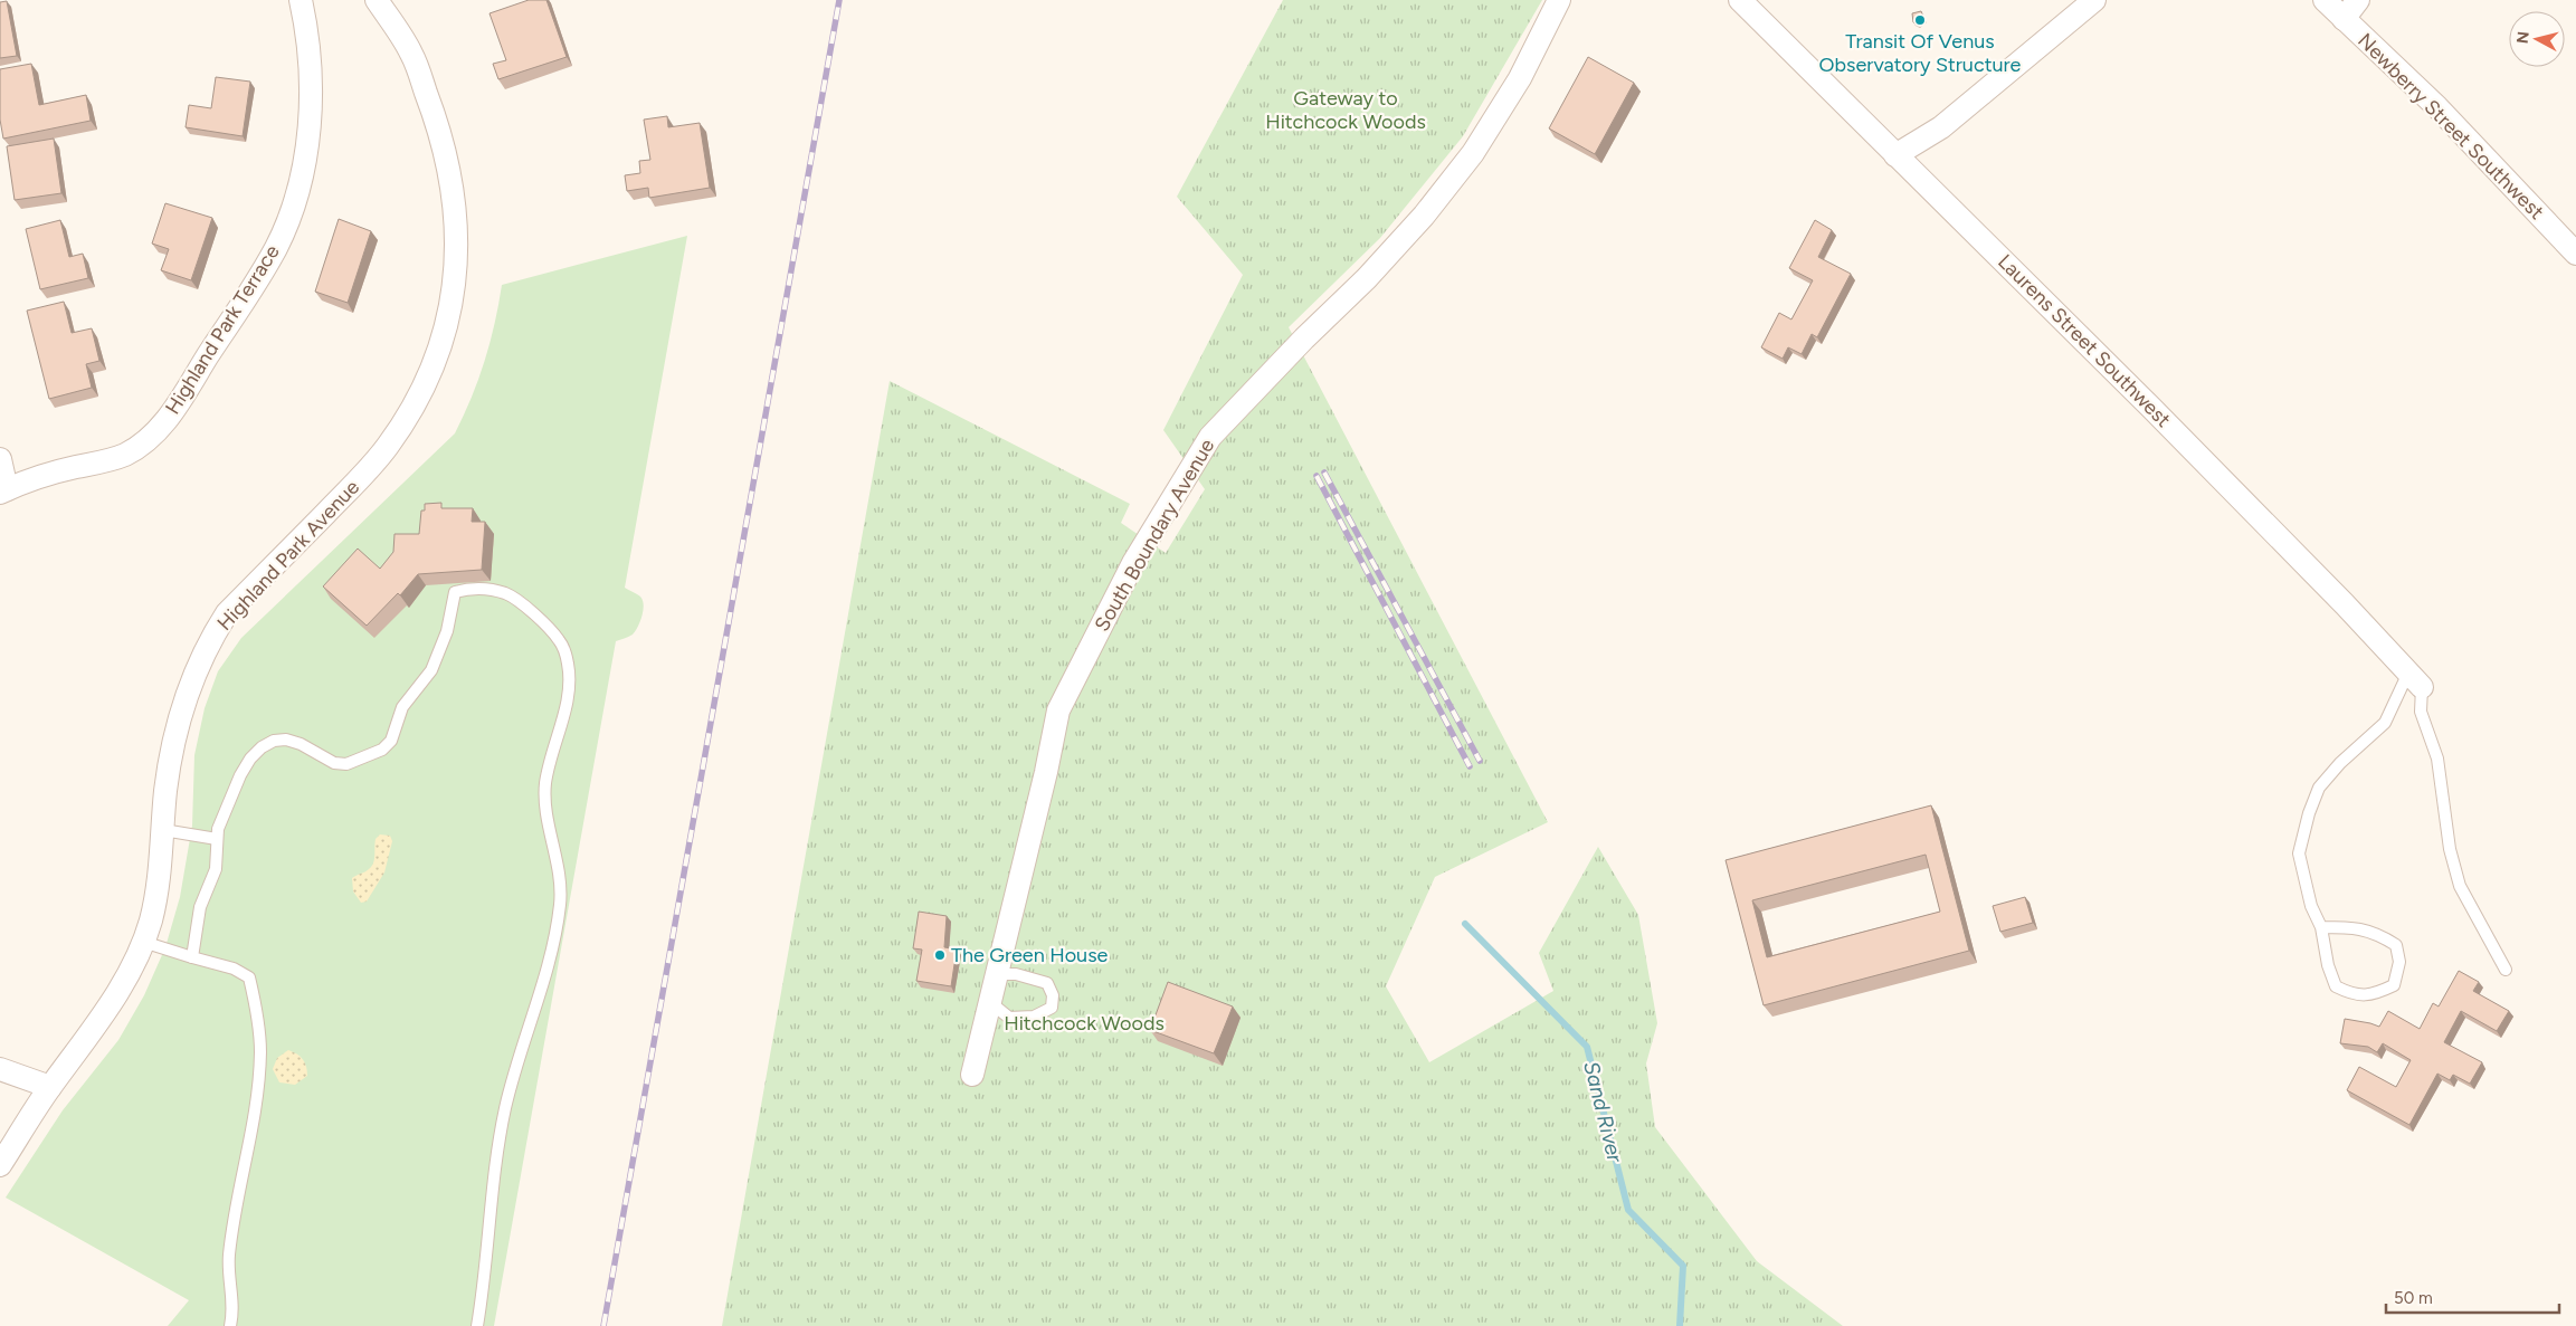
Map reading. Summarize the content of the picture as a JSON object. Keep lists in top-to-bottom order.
{
  "streets": {
    "street": [
      "Newberry Street Southwest",
      "Highland Park Terrace",
      "Laurens Street Southwest",
      "South Boundary Avenue",
      "Highland Park Avenue"
    ]
  },
  "water": ["Sand River"],
  "parks": ["Gateway to Hitchcock Woods", "Hitchcock Woods"],
  "places": ["Transit Of Venus Observatory Structure", "The Green House"],
  "scale_bar": "50 m",
  "north": "left"
}
